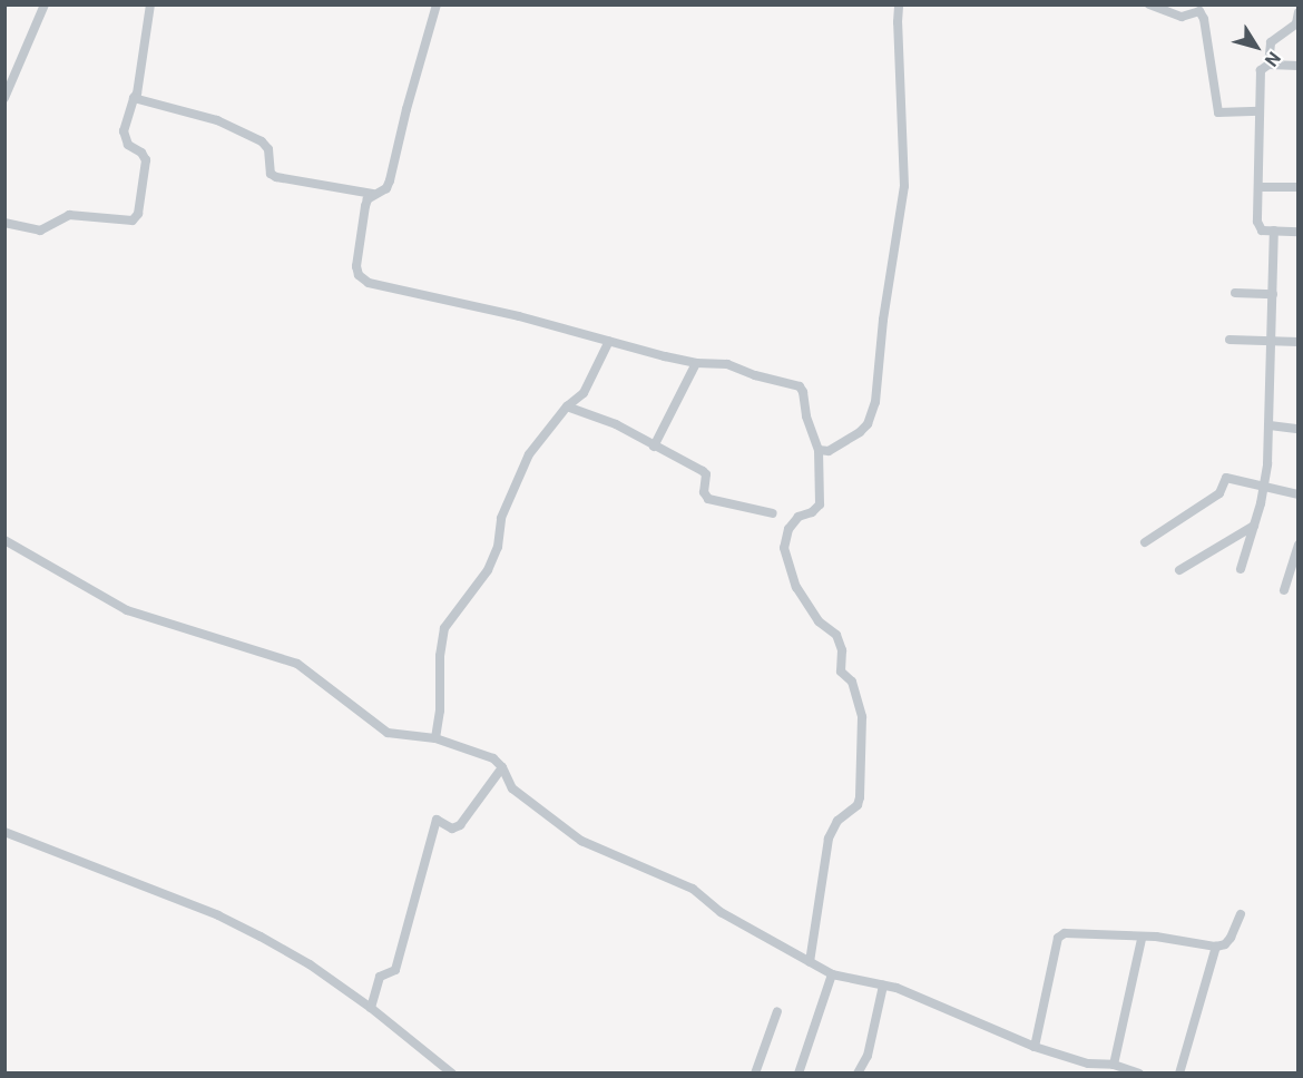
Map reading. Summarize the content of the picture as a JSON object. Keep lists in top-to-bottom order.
{
  "north": "bottom right"
}
